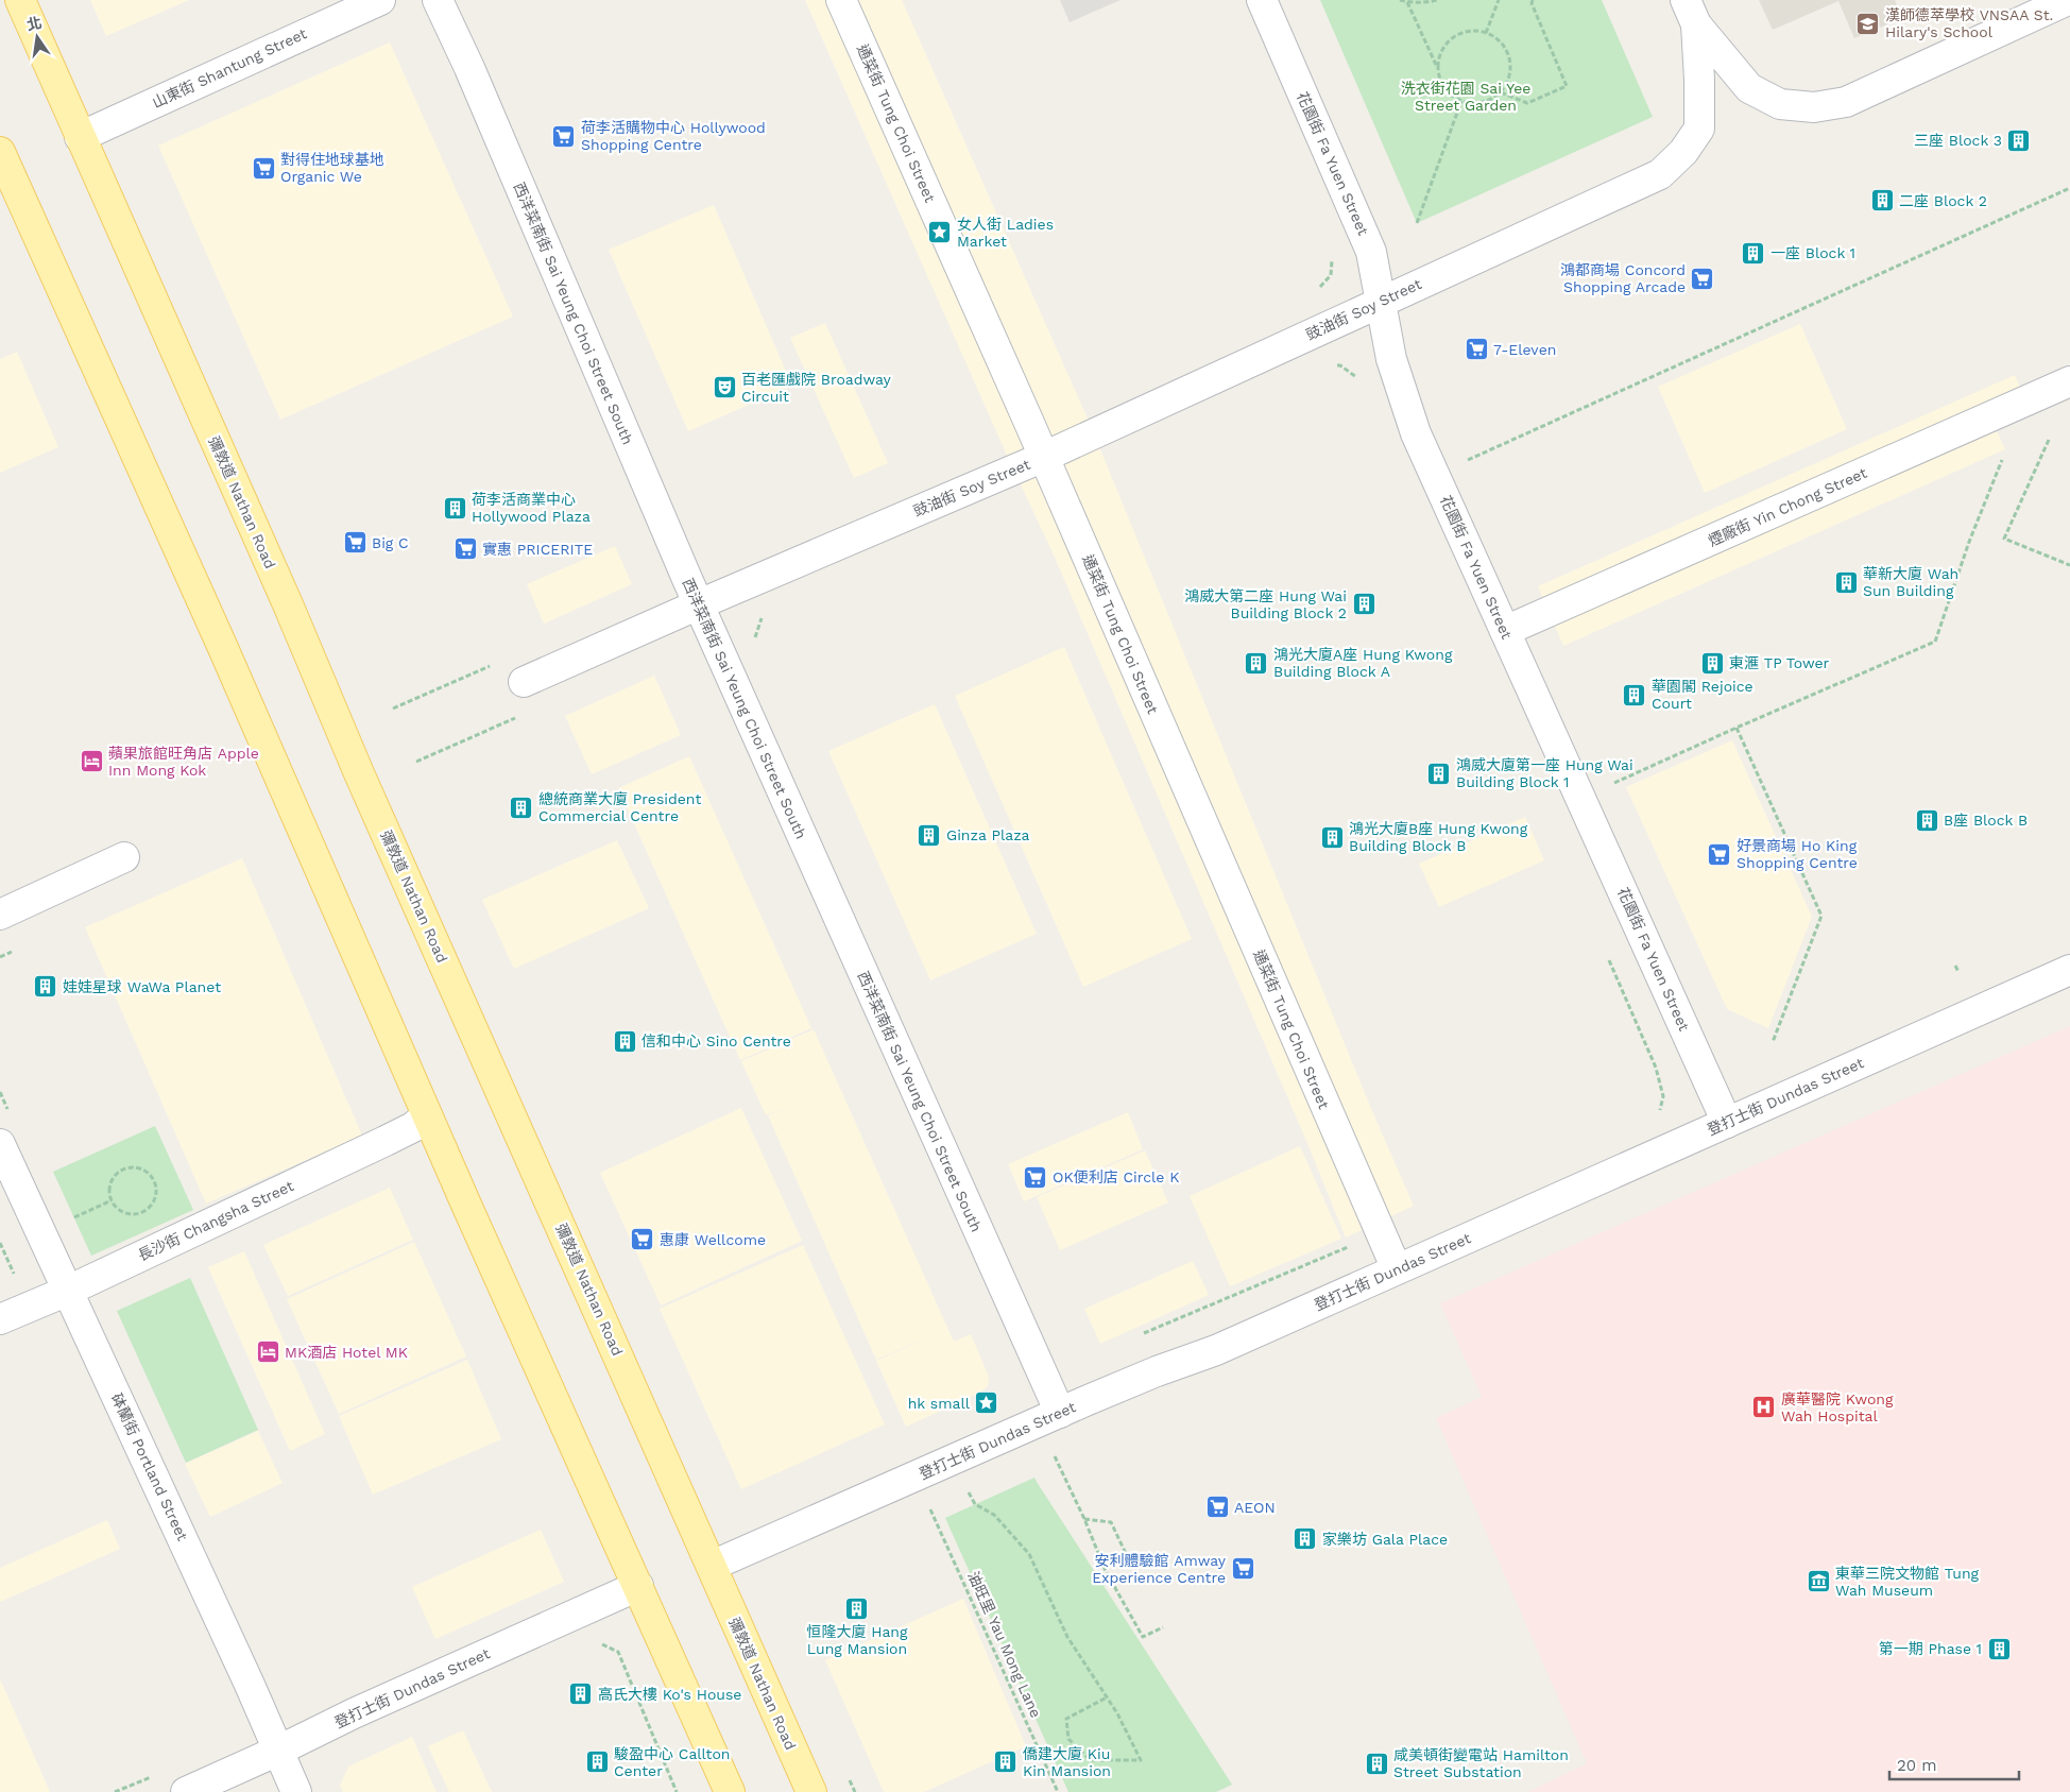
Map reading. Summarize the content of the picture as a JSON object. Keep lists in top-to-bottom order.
{
  "streets": {
    "main road": ["彌敦道 Nathan Road"],
    "street": [
      "山東街 Shantung Street",
      "通菜街 Tung Choi Street",
      "花園街 Fa Yuen Street",
      "豉油街 Soy Street",
      "西洋菜南街 Sai Yeung Choi Street South",
      "煙廠街 Yin Chong Street",
      "登打士街 Dundas Street",
      "長沙街 Changsha Street",
      "砵蘭街 Portland Street"
    ],
    "path": ["油旺里 Yau Mong Lane"]
  },
  "crossings": [
    ["山東街 Shantung Street", "彌敦道 Nathan Road"],
    ["通菜街 Tung Choi Street", "豉油街 Soy Street"],
    ["通菜街 Tung Choi Street", "登打士街 Dundas Street"],
    ["花園街 Fa Yuen Street", "豉油街 Soy Street"],
    ["花園街 Fa Yuen Street", "煙廠街 Yin Chong Street"],
    ["花園街 Fa Yuen Street", "登打士街 Dundas Street"],
    ["豉油街 Soy Street", "西洋菜南街 Sai Yeung Choi Street South"],
    ["西洋菜南街 Sai Yeung Choi Street South", "登打士街 Dundas Street"],
    ["彌敦道 Nathan Road", "登打士街 Dundas Street"],
    ["登打士街 Dundas Street", "砵蘭街 Portland Street"],
    ["長沙街 Changsha Street", "砵蘭街 Portland Street"]
  ],
  "parks": ["洗衣街花園 Sai Yee Street Garden"],
  "places": {
    "school or university": ["漢師德萃學校 VNSAA St. Hilary's School"],
    "supermarket": [
      "荷李活購物中心 Hollywood Shopping Centre",
      "對得住地球基地 Organic We",
      "鴻都商場 Concord Shopping Arcade",
      "7-Eleven",
      "Big C",
      "實惠 PRICERITE",
      "好景商場 Ho King Shopping Centre",
      "OK便利店 Circle K",
      "惠康 Wellcome",
      "AEON",
      "安利體驗館 Amway Experience Centre"
    ],
    "building": [
      "三座 Block 3",
      "二座 Block 2",
      "一座 Block 1",
      "荷李活商業中心 Hollywood Plaza",
      "華新大廈 Wah Sun Building",
      "鴻威大第二座 Hung Wai Building Block 2",
      "鴻光大廈A座 Hung Kwong Building Block A",
      "東滙 TP Tower",
      "華園閣 Rejoice Court",
      "鴻威大廈第一座 Hung Wai Building Block 1",
      "總統商業大廈 President Commercial Centre",
      "B座 Block B",
      "Ginza Plaza",
      "鴻光大廈B座 Hung Kwong Building Block B",
      "娃娃星球 WaWa Planet",
      "信和中心 Sino Centre",
      "家樂坊 Gala Place",
      "恒隆大廈 Hang Lung Mansion",
      "第一期 Phase 1",
      "高氏大樓 Ko's House",
      "駿盈中心 Callton Center",
      "僑建大廈 Kiu Kin Mansion",
      "咸美頓街變電站 Hamilton Street Substation"
    ],
    "place": ["女人街 Ladies Market", "hk small"],
    "theatre": ["百老匯戲院 Broadway Circuit"],
    "hotel": ["蘋果旅館旺角店 Apple Inn Mong Kok", "MK酒店 Hotel MK"],
    "hospital": ["廣華醫院 Kwong Wah Hospital"],
    "museum": ["東華三院文物館 Tung Wah Museum"]
  },
  "scale_bar": "20 m",
  "north": "top"
}
